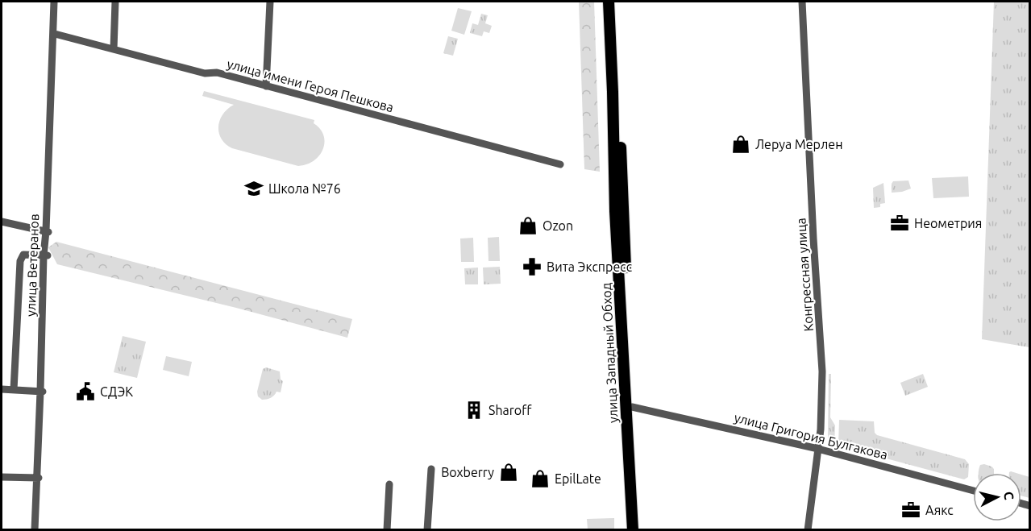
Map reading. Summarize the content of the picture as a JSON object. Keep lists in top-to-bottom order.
{
  "streets": {
    "highway": ["улица Западный Обход"],
    "street": [
      "улица имени Героя Пешкова",
      "улица Ветеранов",
      "Конгрессная улица",
      "улица Григория Булгакова"
    ]
  },
  "crossings": [
    ["улица имени Героя Пешкова", "улица Ветеранов"],
    ["Конгрессная улица", "улица Григория Булгакова"],
    ["улица Западный Обход", "улица Григория Булгакова"]
  ],
  "places": {
    "shop": [
      "Леруа Мерлен",
      "Ozon",
      "Boxberry",
      "EpilLate"
    ],
    "school or university": ["Школа №76"],
    "office": ["Неометрия", "Аякс"],
    "pharmacy": ["Вита Экспресс"],
    "public building": ["СДЭК"],
    "building": ["Sharoff"]
  },
  "north": "right"
}
